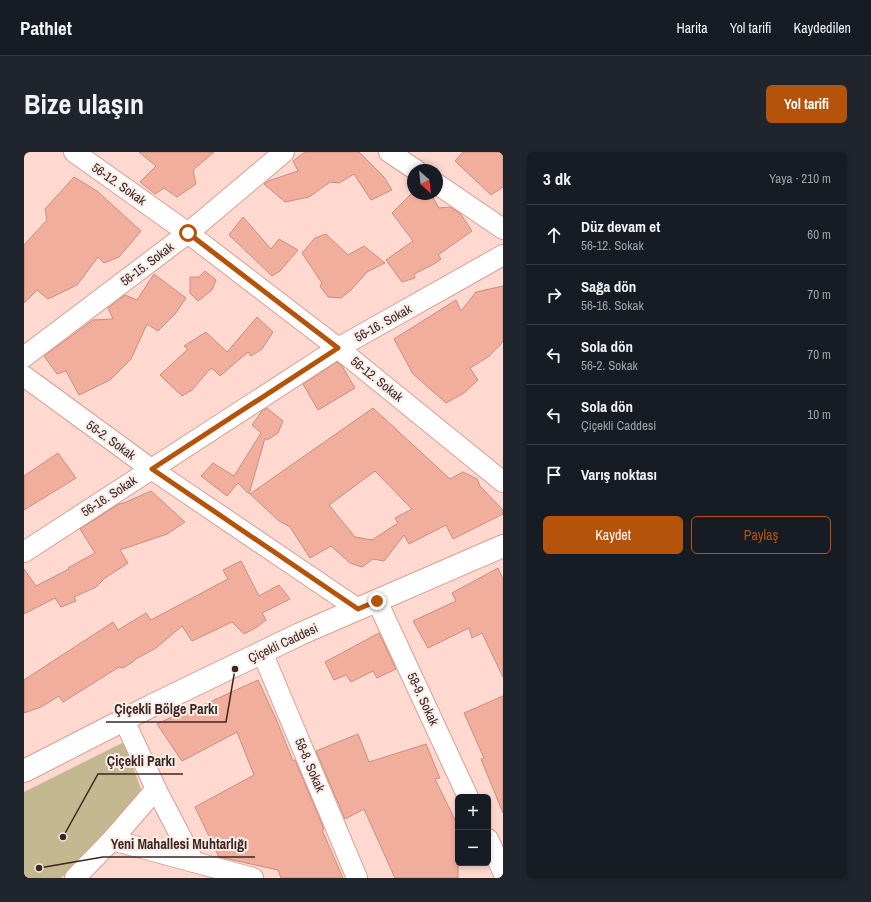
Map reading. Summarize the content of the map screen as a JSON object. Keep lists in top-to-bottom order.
{
  "streets": {
    "street": [
      "56-12. Sokak",
      "56-15. Sokak",
      "56-16. Sokak",
      "56-2. Sokak",
      "Çiçekli Caddesi",
      "58-9. Sokak",
      "58-8. Sokak"
    ]
  },
  "crossings": [
    ["56-12. Sokak", "56-15. Sokak"],
    ["56-12. Sokak", "56-16. Sokak"],
    ["56-16. Sokak", "56-2. Sokak"],
    ["56-2. Sokak", "Çiçekli Caddesi"],
    ["56-2. Sokak", "58-9. Sokak"],
    ["Çiçekli Caddesi", "58-9. Sokak"],
    ["Çiçekli Caddesi", "58-8. Sokak"]
  ],
  "places": ["Çiçekli Bölge Parkı", "Çiçekli Parkı", "Yeni Mahallesi Muhtarlığı"],
  "north": "bottom right",
  "page": {
    "header": "Pathlet",
    "nav": ["Harita", "Yol tarifi", "Kaydedilen"],
    "title": "Bize ulaşın",
    "buttons": [
      "Yol tarifi",
      ["Kaydet", "Paylaş"]
    ],
    "heading": ["3 dk", "Yaya · 210 m"],
    "list": [
      ["Düz devam et", "56-12. Sokak", "60 m"],
      ["Sağa dön", "56-16. Sokak", "70 m"],
      ["Sola dön", "56-2. Sokak", "70 m"],
      ["Sola dön", "Çiçekli Caddesi", "10 m"],
      "Varış noktası"
    ],
    "map_buttons": ["+", "−"]
  }
}
